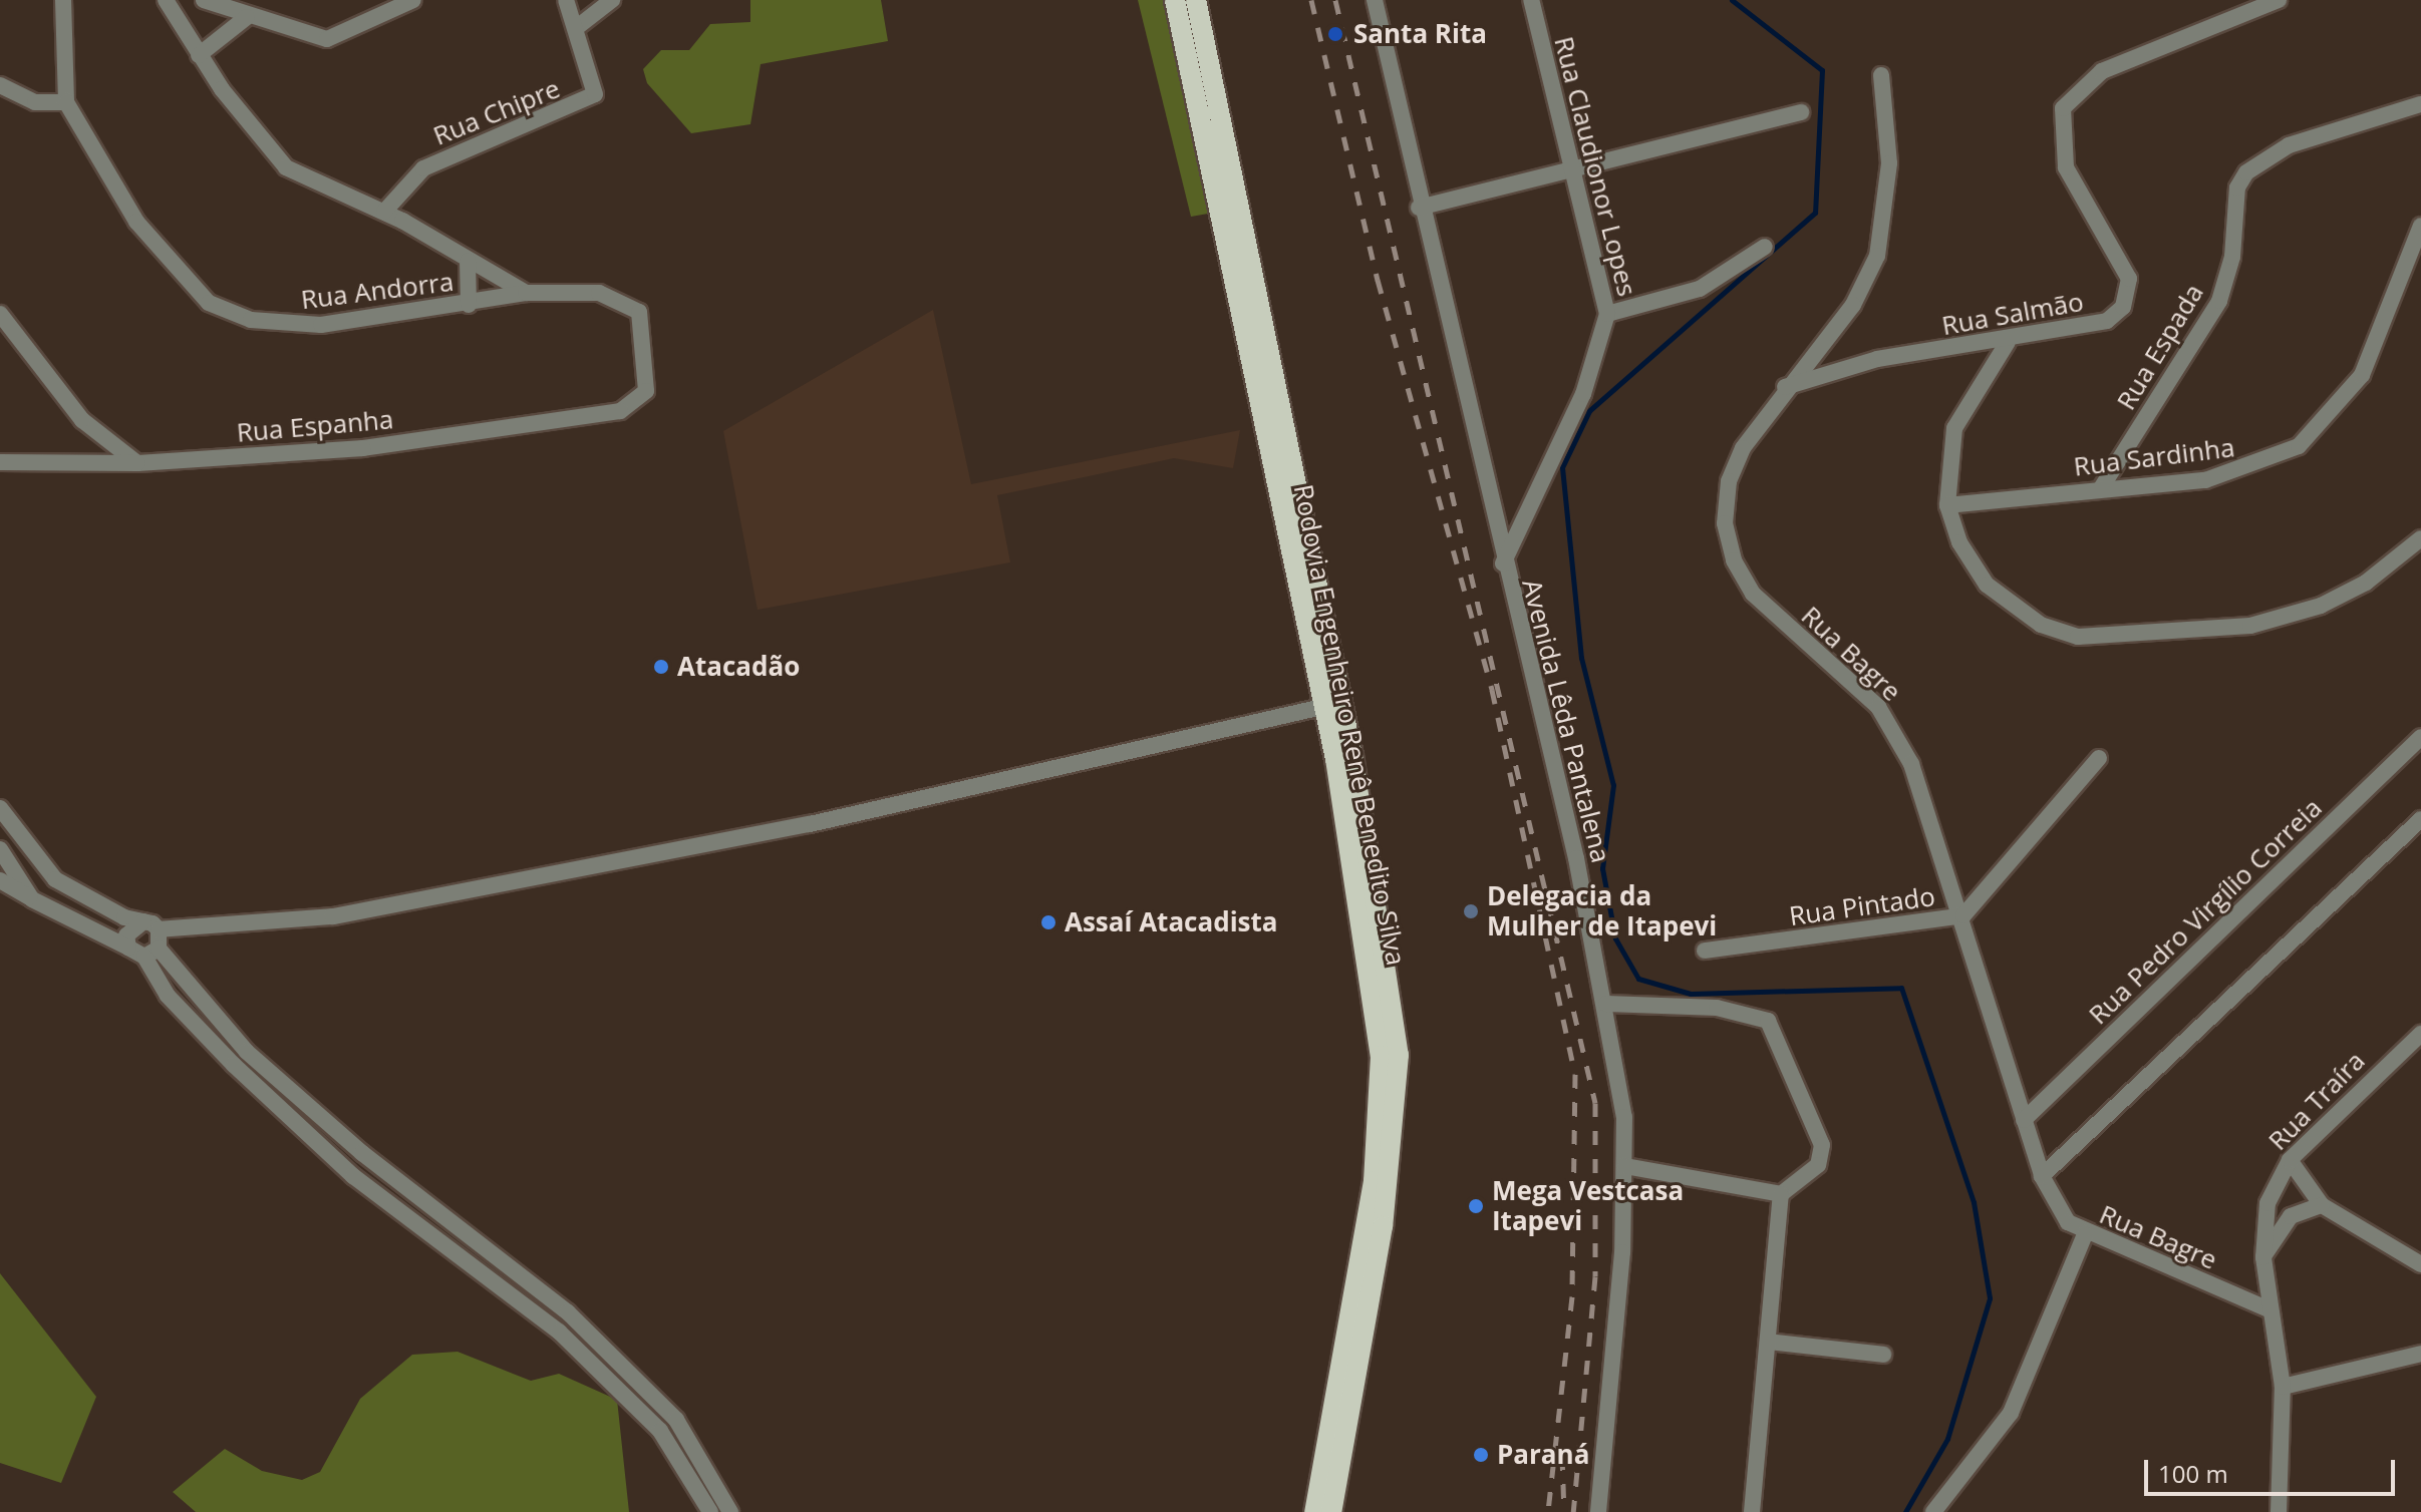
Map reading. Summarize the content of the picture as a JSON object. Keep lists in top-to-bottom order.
{
  "streets": {
    "main road": ["Rodovia Engenheiro Renê Benedito Silva"],
    "street": [
      "Rua Chipre",
      "Rua Claudionor Lopes",
      "Rua Andorra",
      "Rua Salmão",
      "Rua Espada",
      "Rua Espanha",
      "Rua Sardinha",
      "Rua Bagre",
      "Avenida Lêda Pantalena",
      "Rua Pintado",
      "Rua Pedro Virgílio Correia",
      "Rua Traíra"
    ]
  },
  "crossings": [
    ["Rua Claudionor Lopes", "Avenida Lêda Pantalena"],
    ["Rua Andorra", "Rua Espanha"],
    ["Rua Salmão", "Rua Bagre"],
    ["Rua Espada", "Rua Sardinha"],
    ["Rua Bagre", "Rua Pintado"],
    ["Rua Bagre", "Rua Pedro Virgílio Correia"],
    ["Rua Bagre", "Rua Traíra"]
  ],
  "places": [
    "Santa Rita",
    "Atacadão",
    "Delegacia da Mulher de Itapevi",
    "Assaí Atacadista",
    "Mega Vestcasa Itapevi",
    "Paraná"
  ],
  "scale_bar": "100 m"
}
